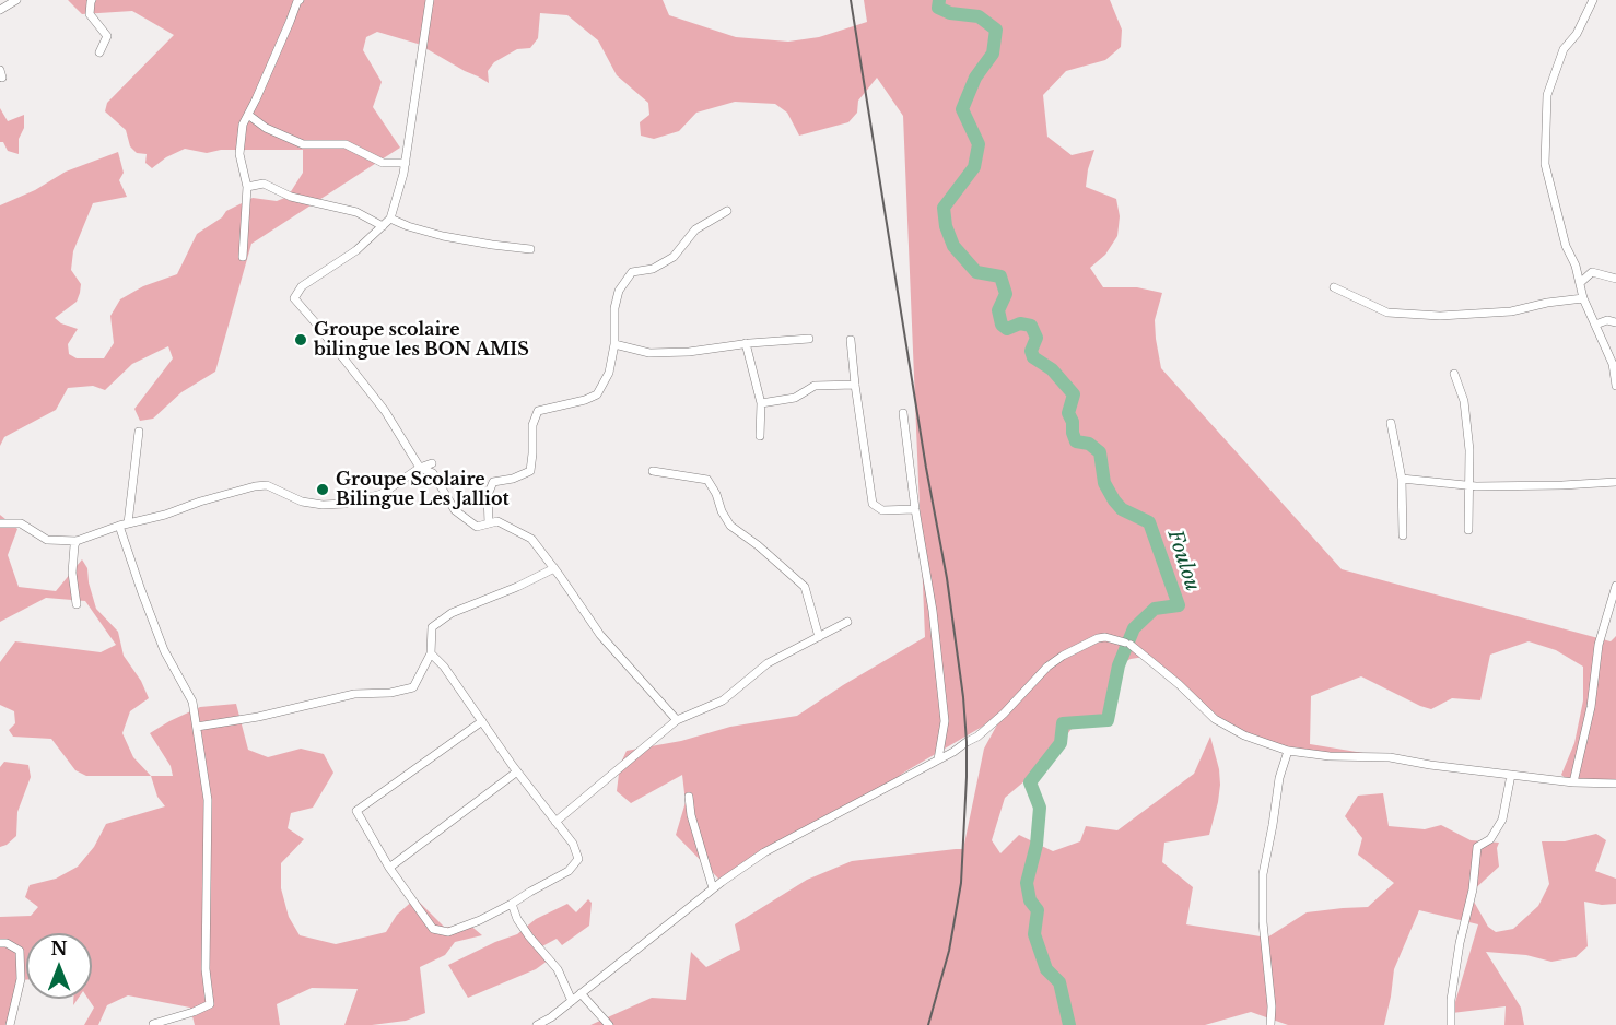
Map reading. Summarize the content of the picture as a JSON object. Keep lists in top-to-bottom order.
{
  "water": ["Foulou"],
  "places": ["Groupe scolaire bilingue les BON AMIS", "Groupe Scolaire Bilingue Les Jalliot"],
  "north": "top"
}
